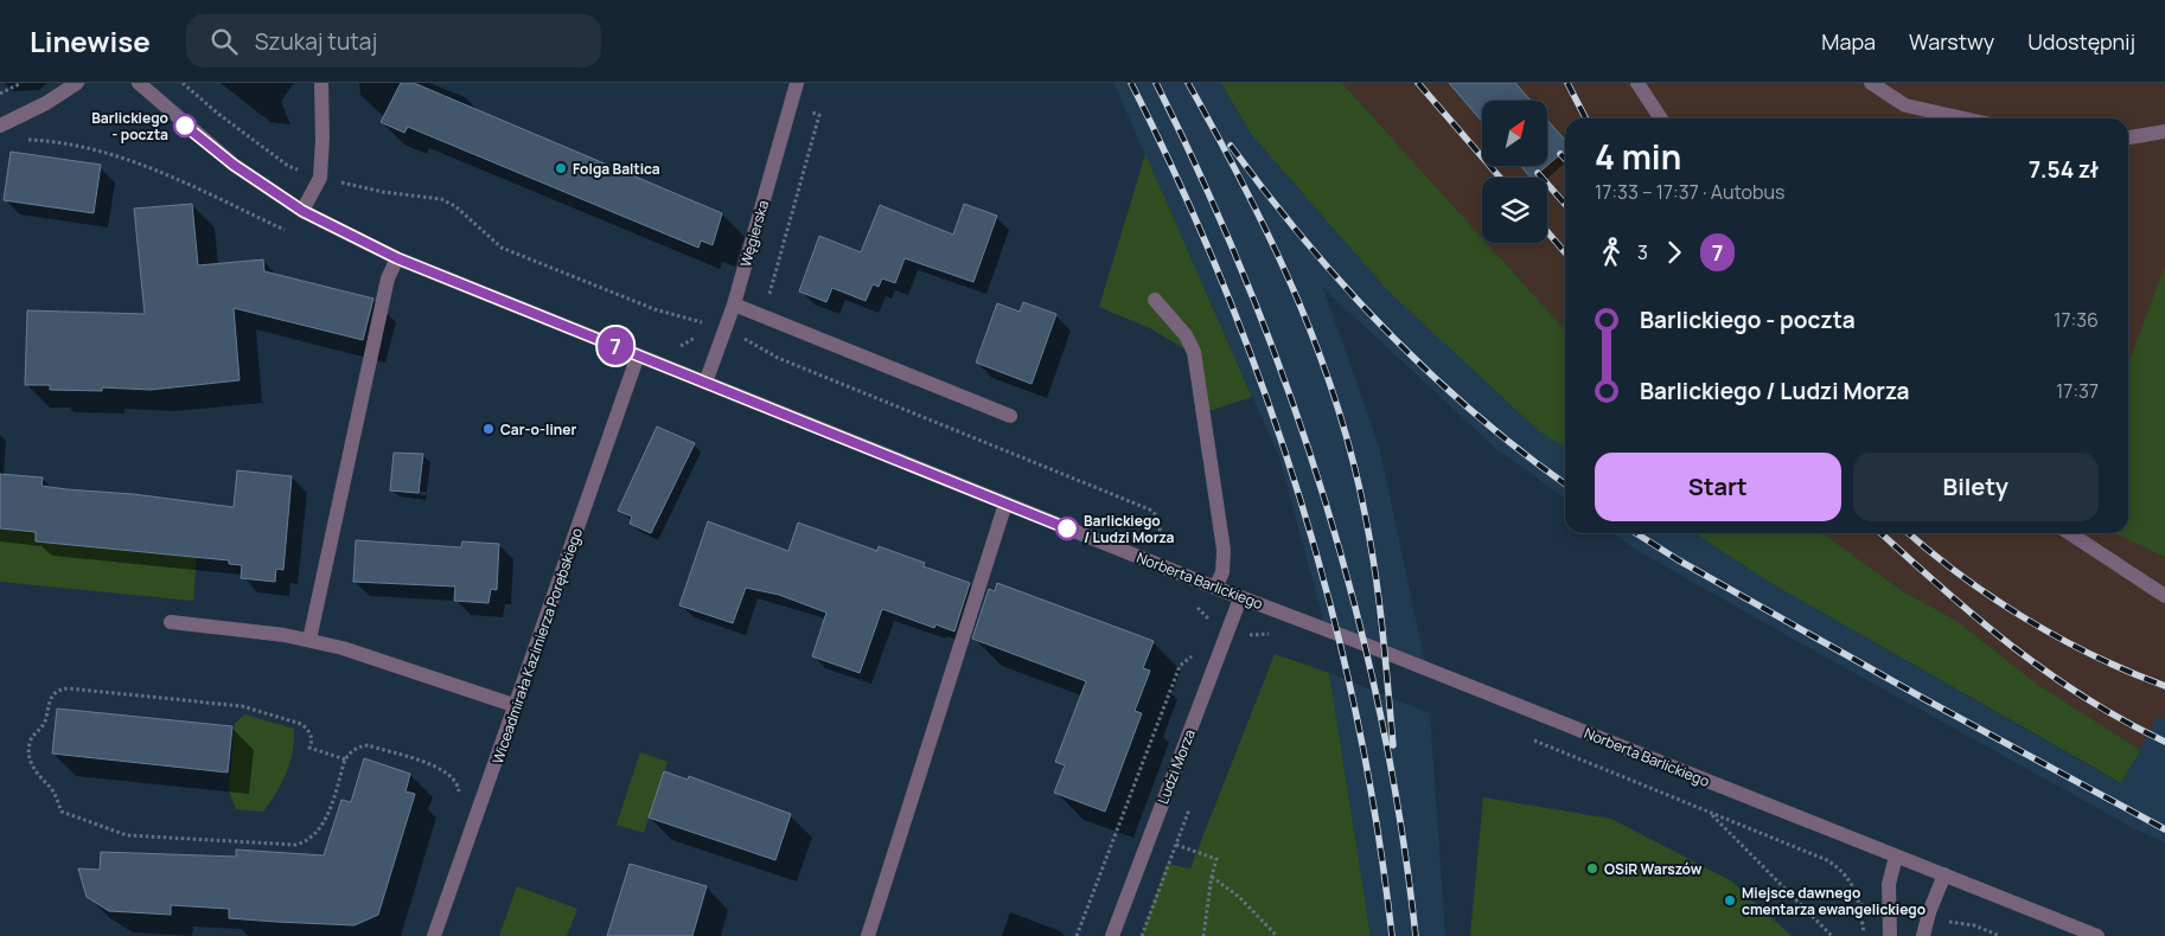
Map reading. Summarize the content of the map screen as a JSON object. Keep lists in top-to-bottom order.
{
  "streets": {
    "street": [
      "Węgierska",
      "Norberta Barlickiego",
      "Wiceadmirała Kazimierza Porębskiego",
      "Ludzi Morza"
    ]
  },
  "crossings": [
    ["Węgierska", "Norberta Barlickiego"],
    ["Norberta Barlickiego", "Wiceadmirała Kazimierza Porębskiego"],
    ["Norberta Barlickiego", "Ludzi Morza"]
  ],
  "places": [
    "Barlickiego - poczta",
    "Folga Baltica",
    "Car-o-liner",
    "Barlickiego / Ludzi Morza",
    "OSiR Warszów",
    "Miejsce dawnego cmentarza ewangelickiego"
  ],
  "lines": ["bus line 7"],
  "north": "top right",
  "page": {
    "header": "Linewise",
    "search": "Szukaj tutaj",
    "nav": ["Mapa", "Warstwy", "Udostępnij"],
    "on_map": "7",
    "heading": ["4 min", "17:33 – 17:37 · Autobus", "7.54 zł"],
    "legs": ["3", "7"],
    "list": [
      {
        "name": "Barlickiego - poczta",
        "value": "17:36"
      },
      {
        "name": "Barlickiego / Ludzi Morza",
        "value": "17:37"
      }
    ],
    "buttons": ["Start", "Bilety"]
  }
}
